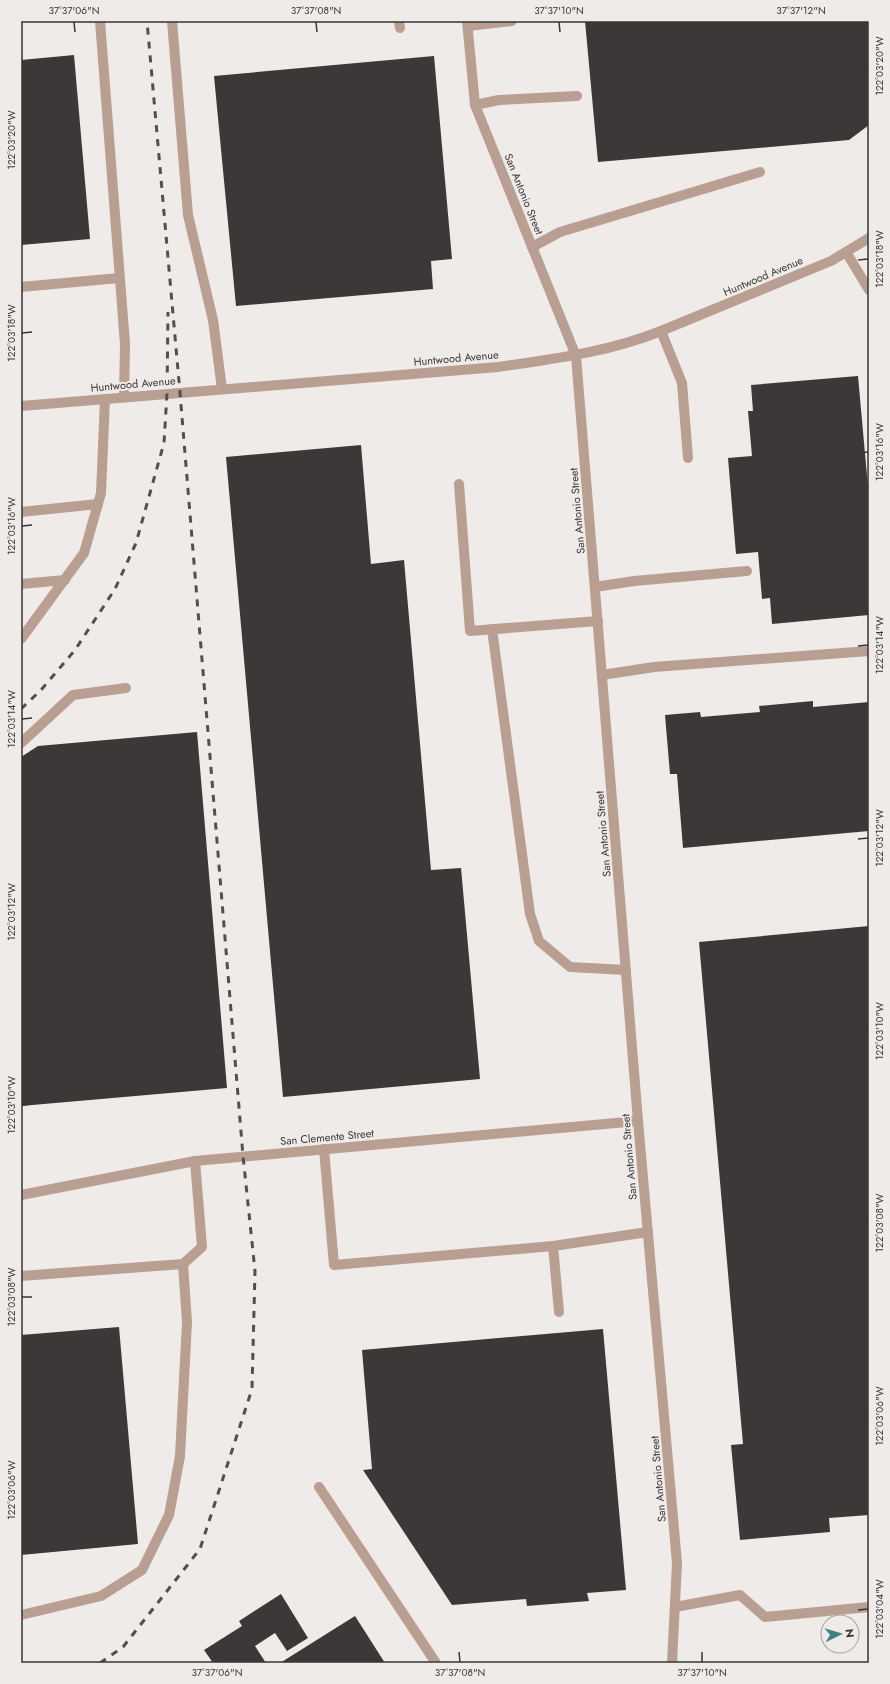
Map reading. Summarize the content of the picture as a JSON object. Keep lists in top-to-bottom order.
{
  "streets": {
    "street": ["San Antonio Street", "Huntwood Avenue", "San Clemente Street"]
  },
  "crossings": [
    ["San Antonio Street", "Huntwood Avenue"],
    ["San Antonio Street", "San Clemente Street"]
  ],
  "north": "right",
  "coordinates": [
    "37°37'06\"N",
    "37°37'08\"N",
    "37°37'10\"N",
    "37°37'12\"N",
    "122°03'20\"W",
    "122°03'18\"W",
    "122°03'16\"W",
    "122°03'14\"W",
    "122°03'12\"W",
    "122°03'10\"W",
    "122°03'08\"W",
    "122°03'06\"W",
    "122°03'04\"W"
  ]
}
